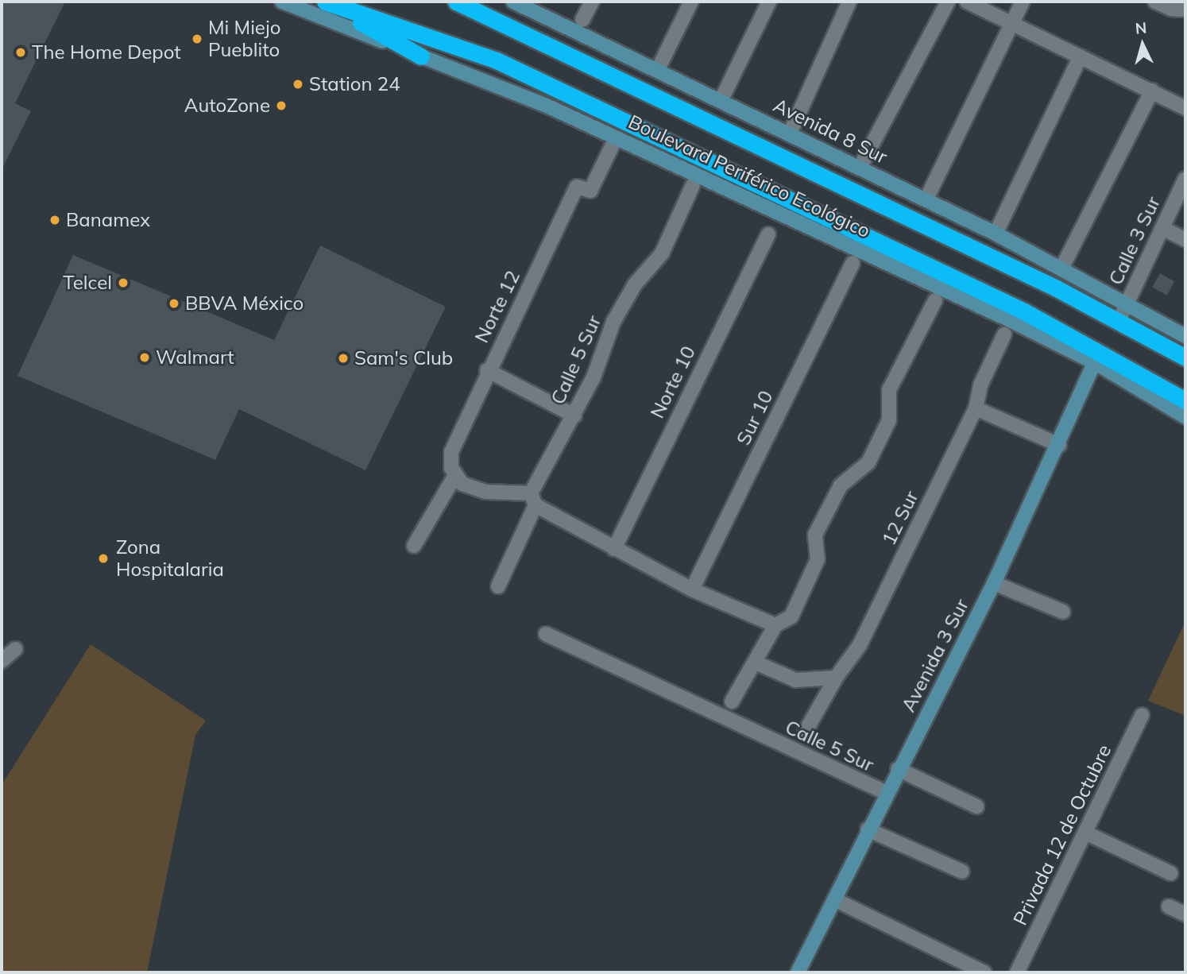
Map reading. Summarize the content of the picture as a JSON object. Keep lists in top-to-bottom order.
{
  "streets": {
    "highway": ["Boulevard Periférico Ecológico"],
    "street": [
      "Avenida 8 Sur",
      "Calle 3 Sur",
      "Norte 12",
      "Calle 5 Sur",
      "Norte 10",
      "Sur 10",
      "12 Sur",
      "Avenida 3 Sur",
      "Privada 12 de Octubre"
    ]
  },
  "crossings": [
    ["Avenida 8 Sur", "Calle 3 Sur"],
    ["Boulevard Periférico Ecológico", "Calle 3 Sur"],
    ["Boulevard Periférico Ecológico", "Norte 12"],
    ["Boulevard Periférico Ecológico", "Avenida 3 Sur"],
    ["Calle 5 Sur", "Avenida 3 Sur"]
  ],
  "places": [
    "Mi Miejo Pueblito",
    "The Home Depot",
    "Station 24",
    "AutoZone",
    "Banamex",
    "Telcel",
    "BBVA México",
    "Walmart",
    "Sam's Club",
    "Zona Hospitalaria"
  ],
  "north": "top"
}
